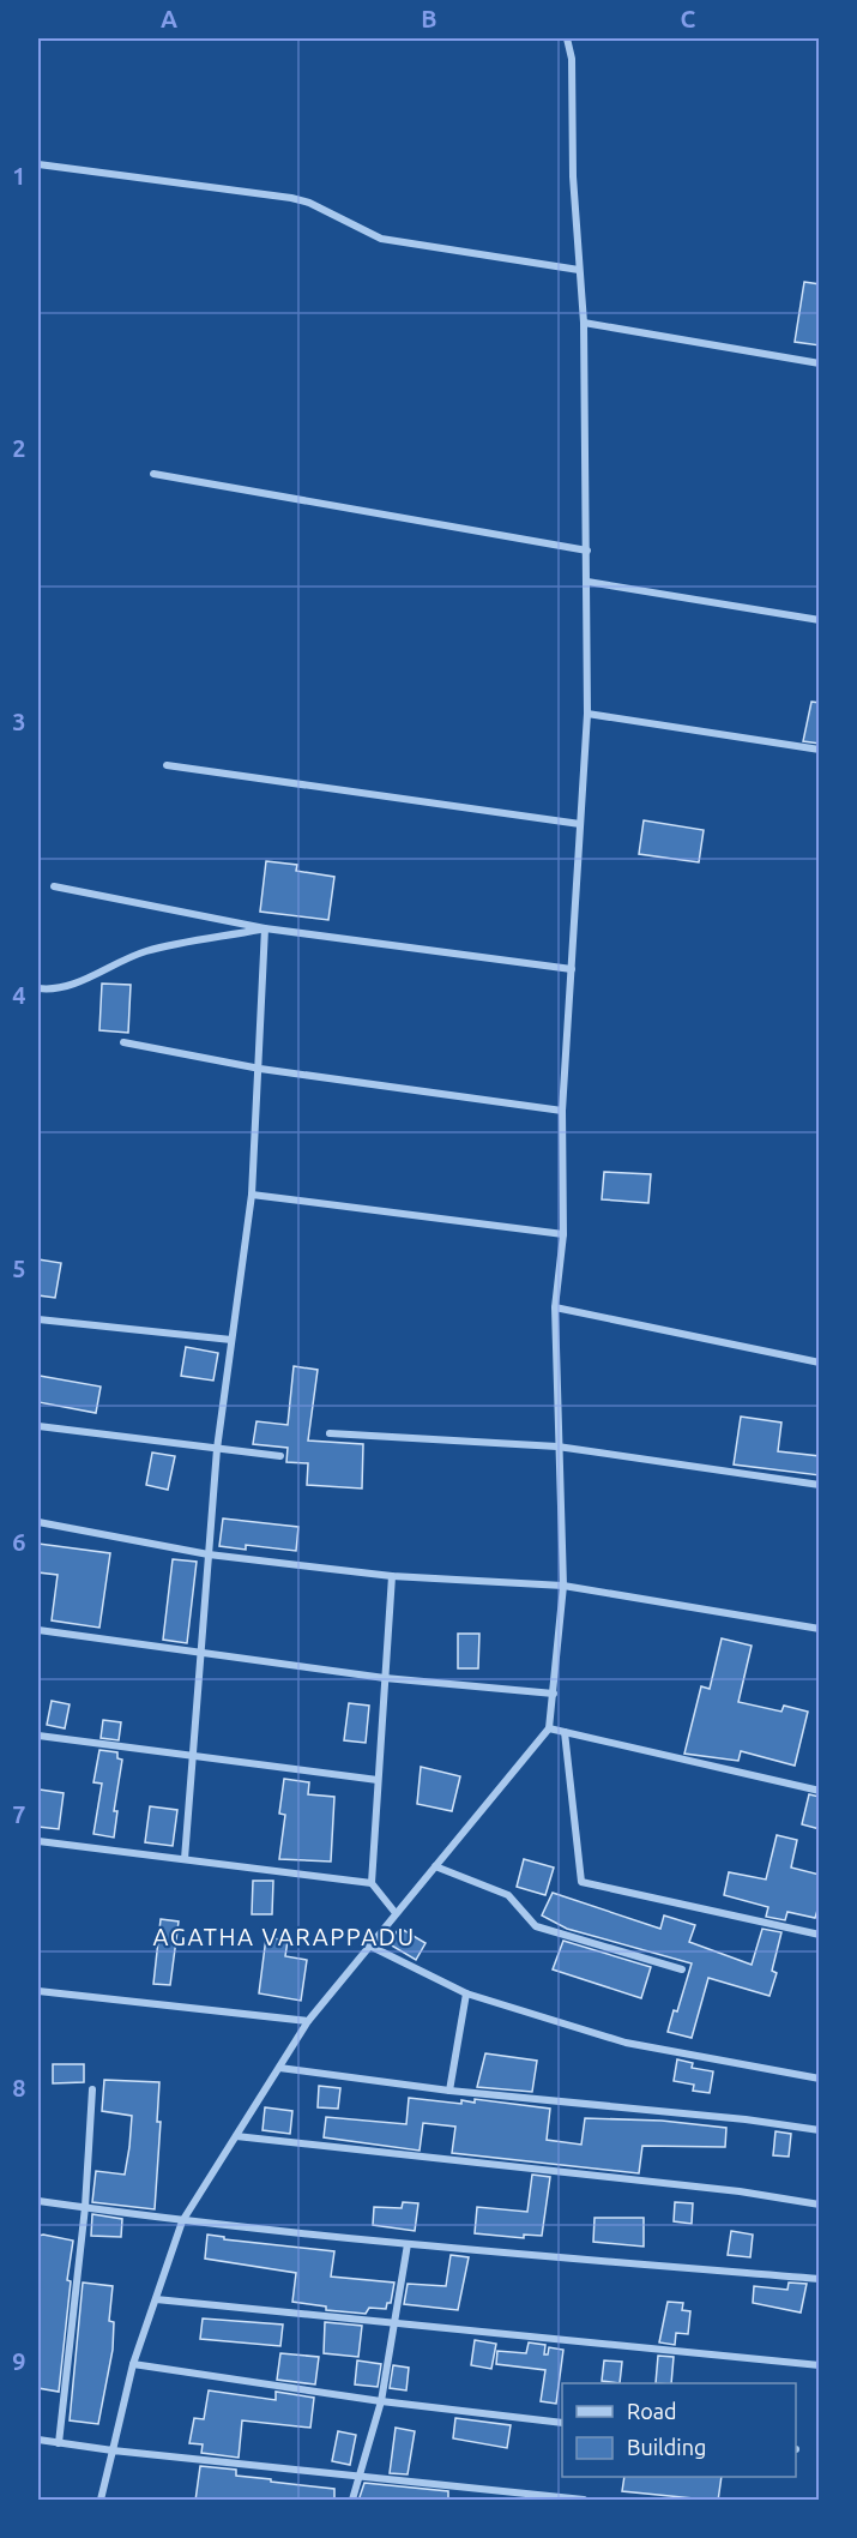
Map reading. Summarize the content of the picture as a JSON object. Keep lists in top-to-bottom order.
{
  "districts": ["AGATHA VARAPPADU"],
  "legend": ["Road", "Building"],
  "grid": {
    "columns": ["A", "B", "C"],
    "rows": [
      "1",
      "2",
      "3",
      "4",
      "5",
      "6",
      "7",
      "8",
      "9"
    ]
  }
}
